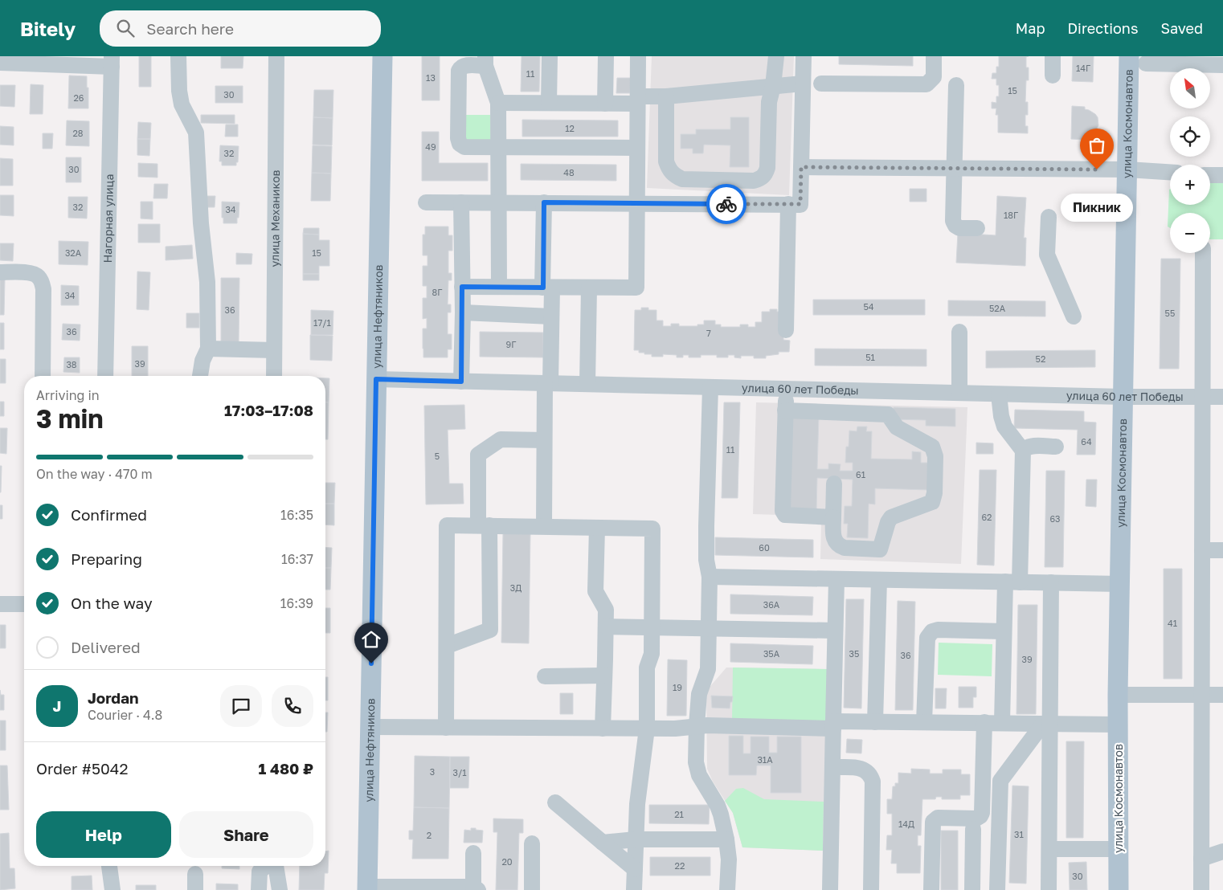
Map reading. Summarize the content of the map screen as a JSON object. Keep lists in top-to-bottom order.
{
  "streets": {
    "main road": ["улица Космонавтов", "улица Нефтяников"],
    "street": ["Нагорная улица", "улица Механиков", "улица 60 лет Победы"]
  },
  "crossings": [
    ["улица Космонавтов", "улица 60 лет Победы"],
    ["улица Нефтяников", "улица 60 лет Победы"]
  ],
  "places": ["Пикник"],
  "house_numbers": [
    "14Г",
    "11",
    "13",
    "15",
    "30",
    "26",
    "12",
    "28",
    "49",
    "32",
    "30",
    "48",
    "32",
    "34",
    "18Г",
    "32А",
    "15",
    "8Г",
    "34",
    "54",
    "52А",
    "36",
    "55",
    "17/1",
    "36",
    "7",
    "9Г",
    "51",
    "52",
    "39",
    "38",
    "64",
    "11",
    "5",
    "61",
    "62",
    "63",
    "60",
    "3Д",
    "36А",
    "41",
    "35А",
    "35",
    "36",
    "39",
    "19",
    "31А",
    "3",
    "3/1",
    "21",
    "14Д",
    "31",
    "2",
    "20",
    "22",
    "30"
  ],
  "north": "top left",
  "page": {
    "header": "Bitely",
    "search": "Search here",
    "nav": ["Map", "Directions", "Saved"],
    "map_buttons": ["+", "−"],
    "bubble": "Пикник",
    "heading": ["3 min", "Arriving in", "17:03–17:08"],
    "panel": [
      "Jordan",
      "Courier · 4.8",
      "Order #5042",
      "1 480 ₽"
    ],
    "bar": "On the way · 470 m",
    "list": [
      ["Confirmed", "16:35"],
      ["Preparing", "16:37"],
      ["On the way", "16:39"],
      "Delivered"
    ],
    "round": "J",
    "buttons": ["Help", "Share"]
  }
}
